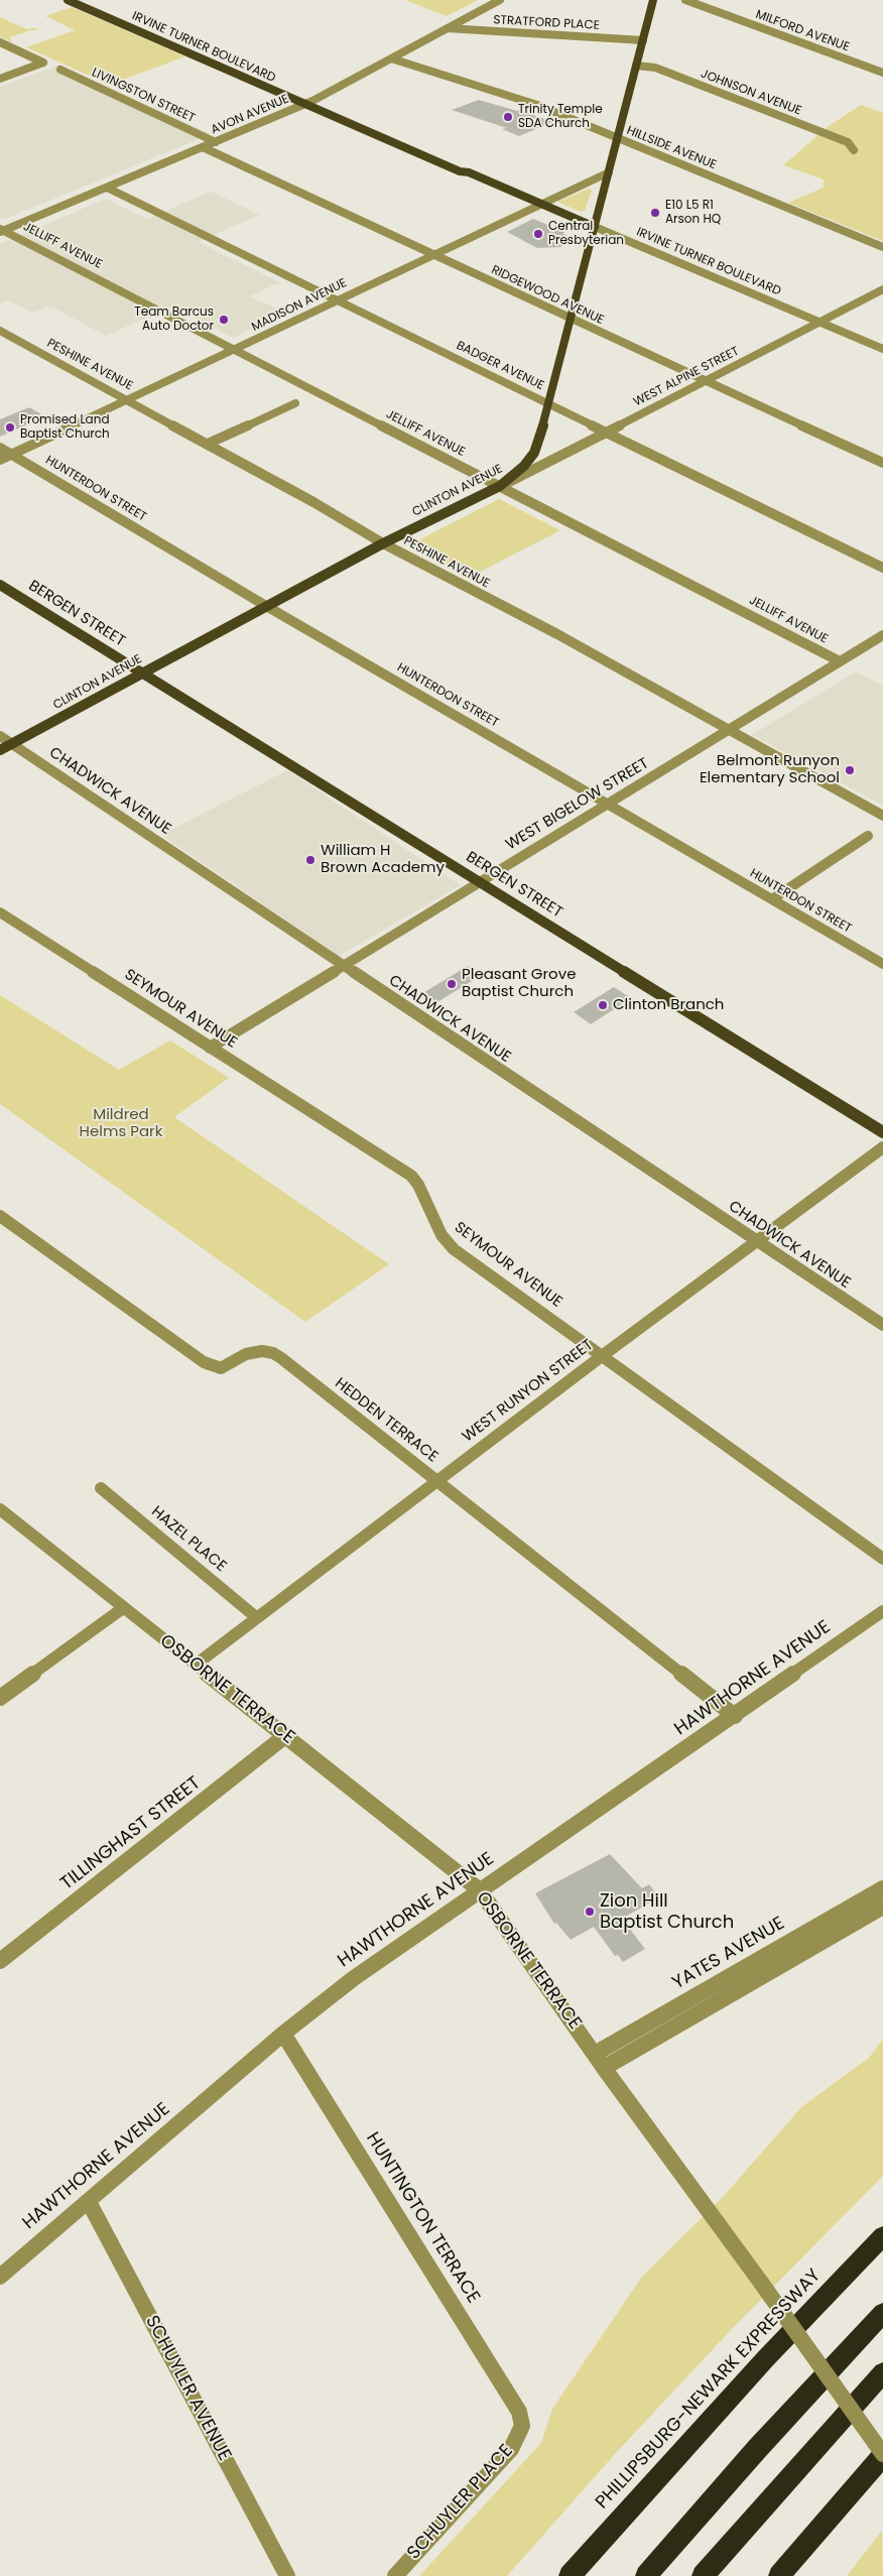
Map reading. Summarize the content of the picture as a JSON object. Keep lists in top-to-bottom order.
{
  "streets": {
    "highway": ["PHILLIPSBURG-NEWARK EXPRESSWAY"],
    "main road": ["IRVINE TURNER BOULEVARD", "CLINTON AVENUE", "BERGEN STREET"],
    "street": [
      "STRATFORD PLACE",
      "MILFORD AVENUE",
      "JOHNSON AVENUE",
      "LIVINGSTON STREET",
      "AVON AVENUE",
      "HILLSIDE AVENUE",
      "JELLIFF AVENUE",
      "RIDGEWOOD AVENUE",
      "MADISON AVENUE",
      "PESHINE AVENUE",
      "BADGER AVENUE",
      "WEST ALPINE STREET",
      "HUNTERDON STREET",
      "CHADWICK AVENUE",
      "WEST BIGELOW STREET",
      "SEYMOUR AVENUE",
      "WEST RUNYON STREET",
      "HEDDEN TERRACE",
      "HAZEL PLACE",
      "HAWTHORNE AVENUE",
      "OSBORNE TERRACE",
      "TILLINGHAST STREET",
      "YATES AVENUE",
      "HUNTINGTON TERRACE",
      "SCHUYLER AVENUE",
      "SCHUYLER PLACE"
    ]
  },
  "crossings": [
    ["STRATFORD PLACE", "AVON AVENUE"],
    ["STRATFORD PLACE", "CLINTON AVENUE"],
    ["IRVINE TURNER BOULEVARD", "AVON AVENUE"],
    ["IRVINE TURNER BOULEVARD", "MADISON AVENUE"],
    ["IRVINE TURNER BOULEVARD", "WEST ALPINE STREET"],
    ["IRVINE TURNER BOULEVARD", "CLINTON AVENUE"],
    ["JOHNSON AVENUE", "CLINTON AVENUE"],
    ["LIVINGSTON STREET", "AVON AVENUE"],
    ["AVON AVENUE", "HILLSIDE AVENUE"],
    ["AVON AVENUE", "JELLIFF AVENUE"],
    ["AVON AVENUE", "RIDGEWOOD AVENUE"],
    ["AVON AVENUE", "BADGER AVENUE"],
    ["HILLSIDE AVENUE", "CLINTON AVENUE"],
    ["JELLIFF AVENUE", "MADISON AVENUE"],
    ["JELLIFF AVENUE", "WEST ALPINE STREET"],
    ["JELLIFF AVENUE", "CLINTON AVENUE"],
    ["JELLIFF AVENUE", "WEST BIGELOW STREET"],
    ["RIDGEWOOD AVENUE", "MADISON AVENUE"],
    ["RIDGEWOOD AVENUE", "WEST ALPINE STREET"],
    ["RIDGEWOOD AVENUE", "CLINTON AVENUE"],
    ["MADISON AVENUE", "PESHINE AVENUE"],
    ["MADISON AVENUE", "BADGER AVENUE"],
    ["MADISON AVENUE", "HUNTERDON STREET"],
    ["MADISON AVENUE", "CLINTON AVENUE"],
    ["PESHINE AVENUE", "CLINTON AVENUE"],
    ["PESHINE AVENUE", "WEST BIGELOW STREET"],
    ["BADGER AVENUE", "WEST ALPINE STREET"],
    ["BADGER AVENUE", "CLINTON AVENUE"],
    ["WEST ALPINE STREET", "CLINTON AVENUE"],
    ["HUNTERDON STREET", "CLINTON AVENUE"],
    ["HUNTERDON STREET", "WEST BIGELOW STREET"],
    ["CLINTON AVENUE", "BERGEN STREET"],
    ["CLINTON AVENUE", "CHADWICK AVENUE"],
    ["BERGEN STREET", "WEST BIGELOW STREET"],
    ["CHADWICK AVENUE", "WEST BIGELOW STREET"],
    ["CHADWICK AVENUE", "WEST RUNYON STREET"],
    ["WEST BIGELOW STREET", "SEYMOUR AVENUE"],
    ["SEYMOUR AVENUE", "WEST RUNYON STREET"],
    ["WEST RUNYON STREET", "HEDDEN TERRACE"],
    ["WEST RUNYON STREET", "HAZEL PLACE"],
    ["WEST RUNYON STREET", "OSBORNE TERRACE"],
    ["HEDDEN TERRACE", "HAWTHORNE AVENUE"],
    ["HAWTHORNE AVENUE", "OSBORNE TERRACE"],
    ["HAWTHORNE AVENUE", "HUNTINGTON TERRACE"],
    ["HAWTHORNE AVENUE", "SCHUYLER AVENUE"],
    ["OSBORNE TERRACE", "TILLINGHAST STREET"],
    ["OSBORNE TERRACE", "YATES AVENUE"],
    ["HUNTINGTON TERRACE", "SCHUYLER PLACE"]
  ],
  "parks": ["Mildred Helms Park"],
  "places": [
    "Trinity Temple SDA Church",
    "E10 L5 R1 Arson HQ",
    "Central Presbyterian",
    "Team Barcus Auto Doctor",
    "Promised Land Baptist Church",
    "Belmont Runyon Elementary School",
    "William H Brown Academy",
    "Pleasant Grove Baptist Church",
    "Clinton Branch",
    "Zion Hill Baptist Church"
  ]
}
